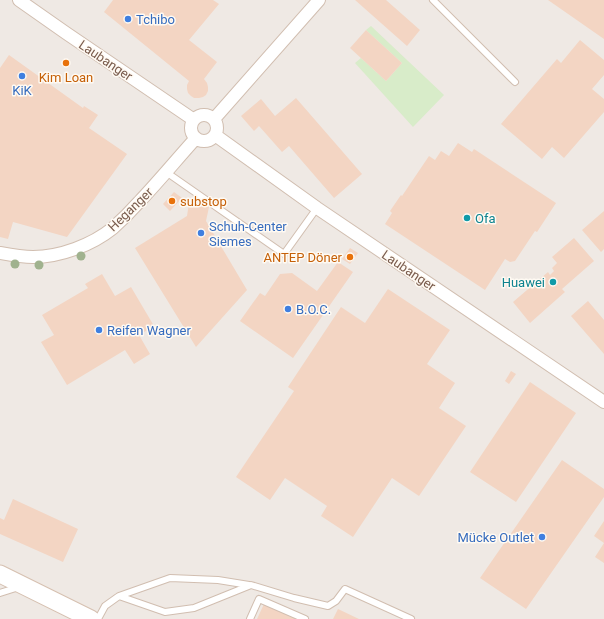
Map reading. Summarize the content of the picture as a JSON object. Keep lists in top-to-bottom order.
{
  "streets": {
    "street": ["Laubanger", "Heganger"]
  },
  "crossings": [
    ["Laubanger", "Heganger"]
  ],
  "places": [
    "Tchibo",
    "Kim Loan",
    "KiK",
    "substop",
    "Ofa",
    "Schuh-Center Siemes",
    "ANTEP Döner",
    "Huawei",
    "B.O.C.",
    "Reifen Wagner",
    "Mücke Outlet"
  ]
}
